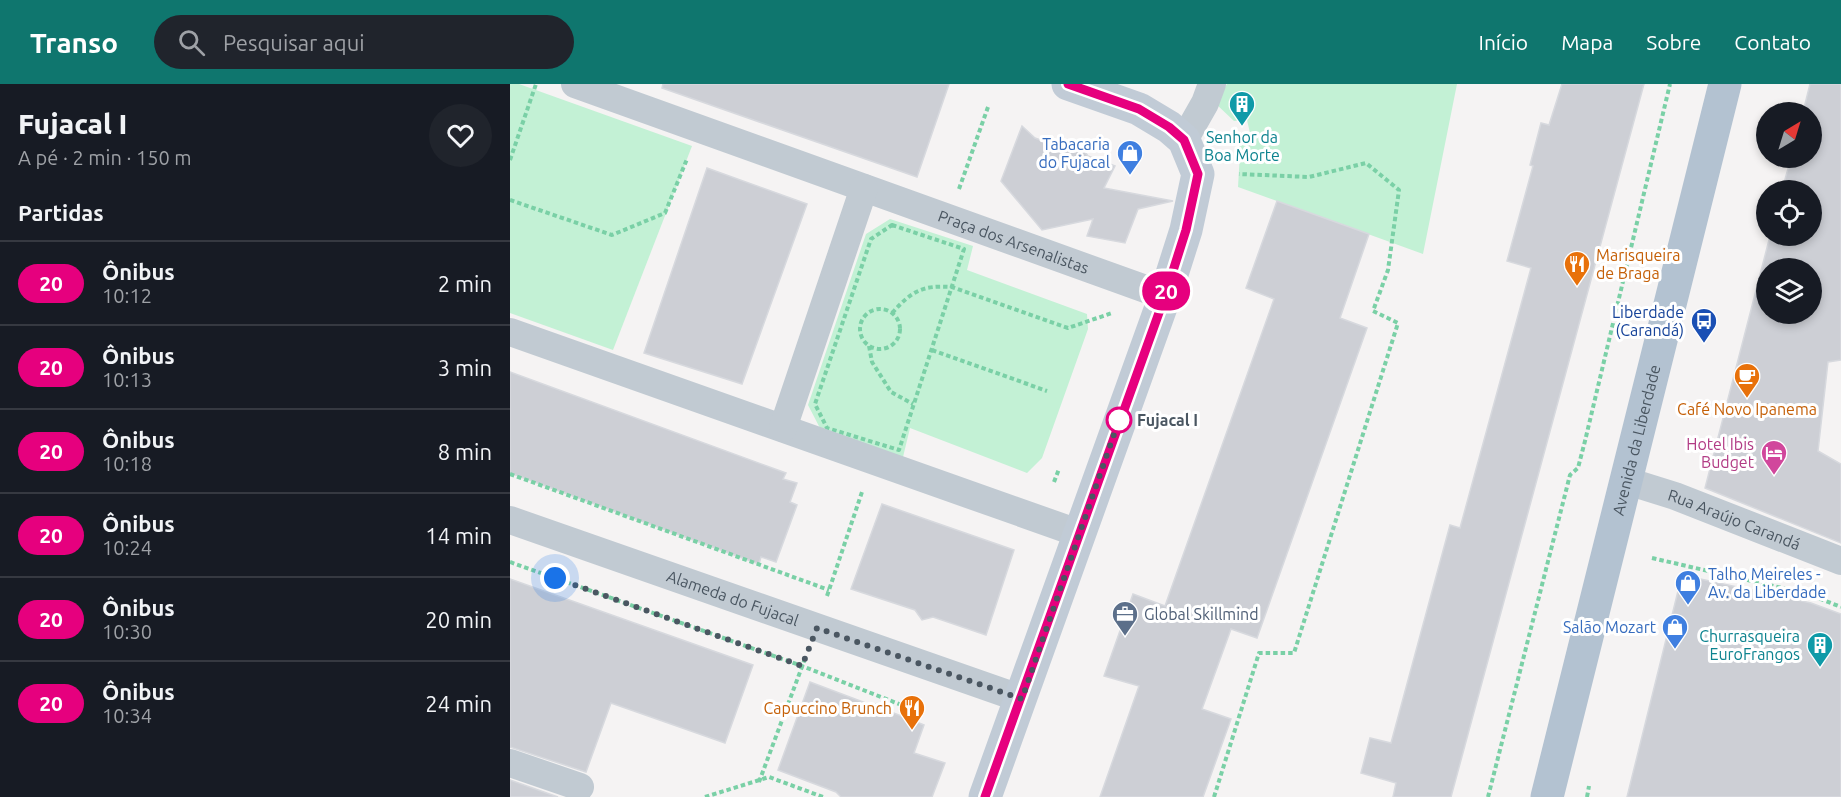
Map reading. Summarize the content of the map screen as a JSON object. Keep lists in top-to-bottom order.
{
  "streets": {
    "main road": ["Avenida da Liberdade"],
    "street": ["Praça dos Arsenalistas", "Rua Araújo Carandá", "Alameda do Fujacal"]
  },
  "crossings": [
    ["Avenida da Liberdade", "Rua Araújo Carandá"]
  ],
  "places": {
    "building": ["Senhor da Boa Morte", "Churrasqueira EuroFrangos"],
    "shop": ["Tabacaria do Fujacal", "Talho Meireles - Av. da Liberdade", "Salão Mozart"],
    "restaurant": ["Marisqueira de Braga", "Capuccino Brunch"],
    "bus stop": ["Liberdade (Carandá)"],
    "cafe": ["Café Novo Ipanema"],
    "other": ["Fujacal I"],
    "hotel": ["Hotel Ibis Budget"],
    "office": ["Global Skillmind"]
  },
  "lines": ["bus line 20"],
  "north": "top right",
  "page": {
    "header": "Transo",
    "search": "Pesquisar aqui",
    "nav": [
      "Início",
      "Mapa",
      "Sobre",
      "Contato"
    ],
    "heading": [
      ["Fujacal I", "A pé · 2 min · 150 m"],
      "Partidas"
    ],
    "on_map": "20",
    "list": [
      {
        "mark": "20",
        "name": "Ônibus",
        "note": "10:12",
        "value": "2 min"
      },
      {
        "mark": "20",
        "name": "Ônibus",
        "note": "10:13",
        "value": "3 min"
      },
      {
        "mark": "20",
        "name": "Ônibus",
        "note": "10:18",
        "value": "8 min"
      },
      {
        "mark": "20",
        "name": "Ônibus",
        "note": "10:24",
        "value": "14 min"
      },
      {
        "mark": "20",
        "name": "Ônibus",
        "note": "10:30",
        "value": "20 min"
      },
      {
        "mark": "20",
        "name": "Ônibus",
        "note": "10:34",
        "value": "24 min"
      }
    ]
  }
}
